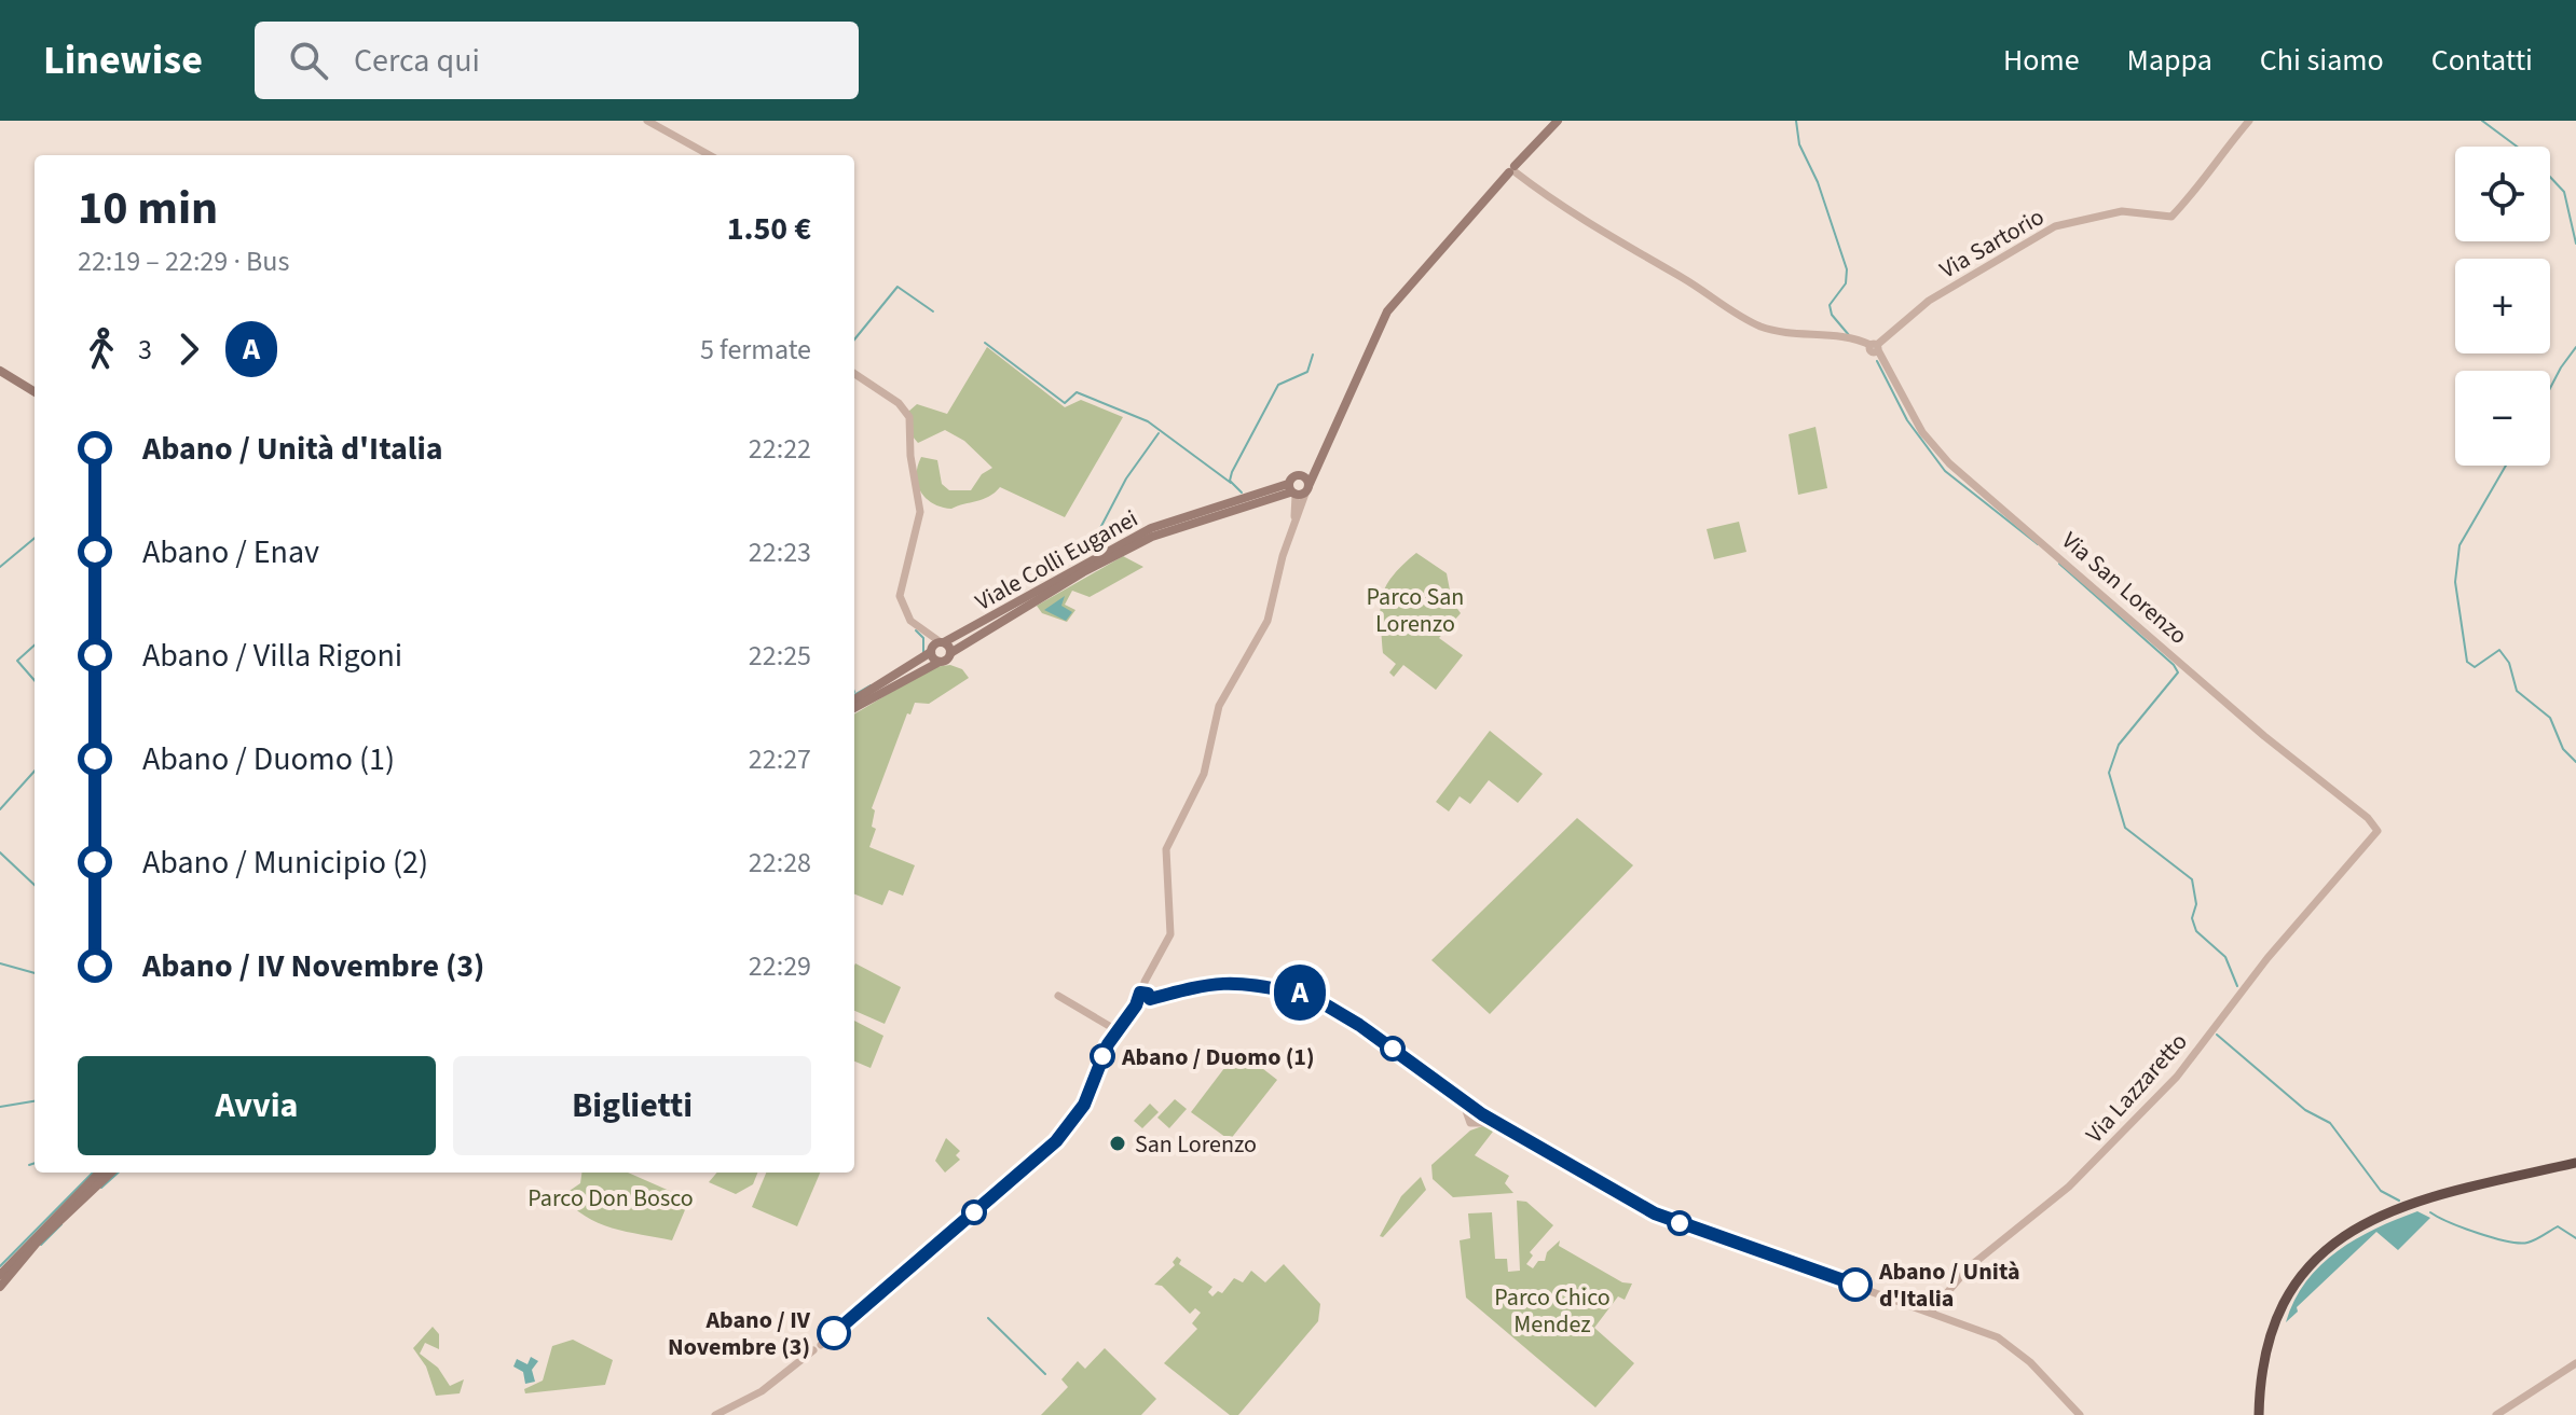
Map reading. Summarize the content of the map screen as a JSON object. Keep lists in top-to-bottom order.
{
  "streets": {
    "main road": ["Viale Colli Euganei"],
    "street": ["Via Sartorio", "Via San Lorenzo", "Via Lazzaretto"]
  },
  "crossings": [
    ["Via Sartorio", "Via San Lorenzo"],
    ["Via San Lorenzo", "Via Lazzaretto"]
  ],
  "parks": ["Parco San Lorenzo", "Parco Don Bosco", "Parco Chico Mendez"],
  "places": [
    "Abano / Duomo (1)",
    "San Lorenzo",
    "Abano / Unità d'Italia",
    "Abano / IV Novembre (3)"
  ],
  "lines": ["bus line A"],
  "page": {
    "header": "Linewise",
    "search": "Cerca qui",
    "nav": [
      "Home",
      "Mappa",
      "Chi siamo",
      "Contatti"
    ],
    "on_map": "A",
    "map_buttons": ["+", "−"],
    "heading": ["10 min", "22:19 – 22:29 · Bus", "1.50 €"],
    "legs": ["3", "A", "5 fermate"],
    "list": [
      {
        "name": "Abano / Unità d'Italia",
        "value": "22:22"
      },
      {
        "name": "Abano / Enav",
        "value": "22:23"
      },
      {
        "name": "Abano / Villa Rigoni",
        "value": "22:25"
      },
      {
        "name": "Abano / Duomo (1)",
        "value": "22:27"
      },
      {
        "name": "Abano / Municipio (2)",
        "value": "22:28"
      },
      {
        "name": "Abano / IV Novembre (3)",
        "value": "22:29"
      }
    ],
    "buttons": ["Avvia", "Biglietti"]
  }
}
